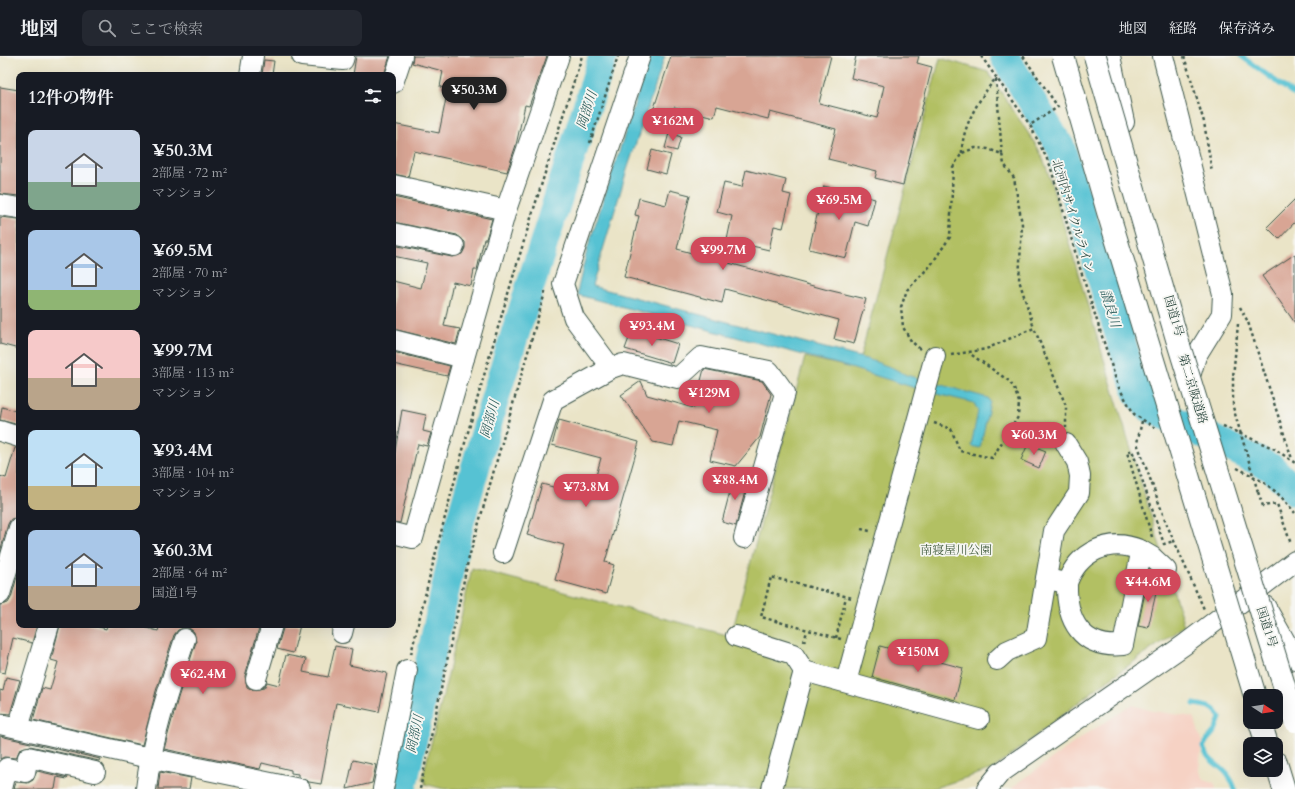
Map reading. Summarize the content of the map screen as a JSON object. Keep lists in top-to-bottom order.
{
  "streets": {
    "highway": ["国道1号", "第二京阪道路"],
    "path": ["北河内サイクルライン"]
  },
  "water": ["岡部川", "讃良川"],
  "parks": ["南寝屋川公園"],
  "north": "right",
  "page": {
    "header": "地図",
    "search": "ここで検索",
    "nav": ["地図", "経路", "保存済み"],
    "heading": "12件の物件",
    "price": [
      "¥50.3M",
      "¥162M",
      "¥69.5M",
      "¥99.7M",
      "¥93.4M",
      "¥129M",
      "¥60.3M",
      "¥88.4M",
      "¥73.8M",
      "¥44.6M",
      "¥150M",
      "¥62.4M"
    ],
    "list": [
      {
        "name": "¥50.3M",
        "note": "2部屋 · 72 m² · マンション"
      },
      {
        "name": "¥69.5M",
        "note": "2部屋 · 70 m² · マンション"
      },
      {
        "name": "¥99.7M",
        "note": "3部屋 · 113 m² · マンション"
      },
      {
        "name": "¥93.4M",
        "note": "3部屋 · 104 m² · マンション"
      },
      {
        "name": "¥60.3M",
        "note": "2部屋 · 64 m² · 国道1号"
      }
    ]
  }
}
